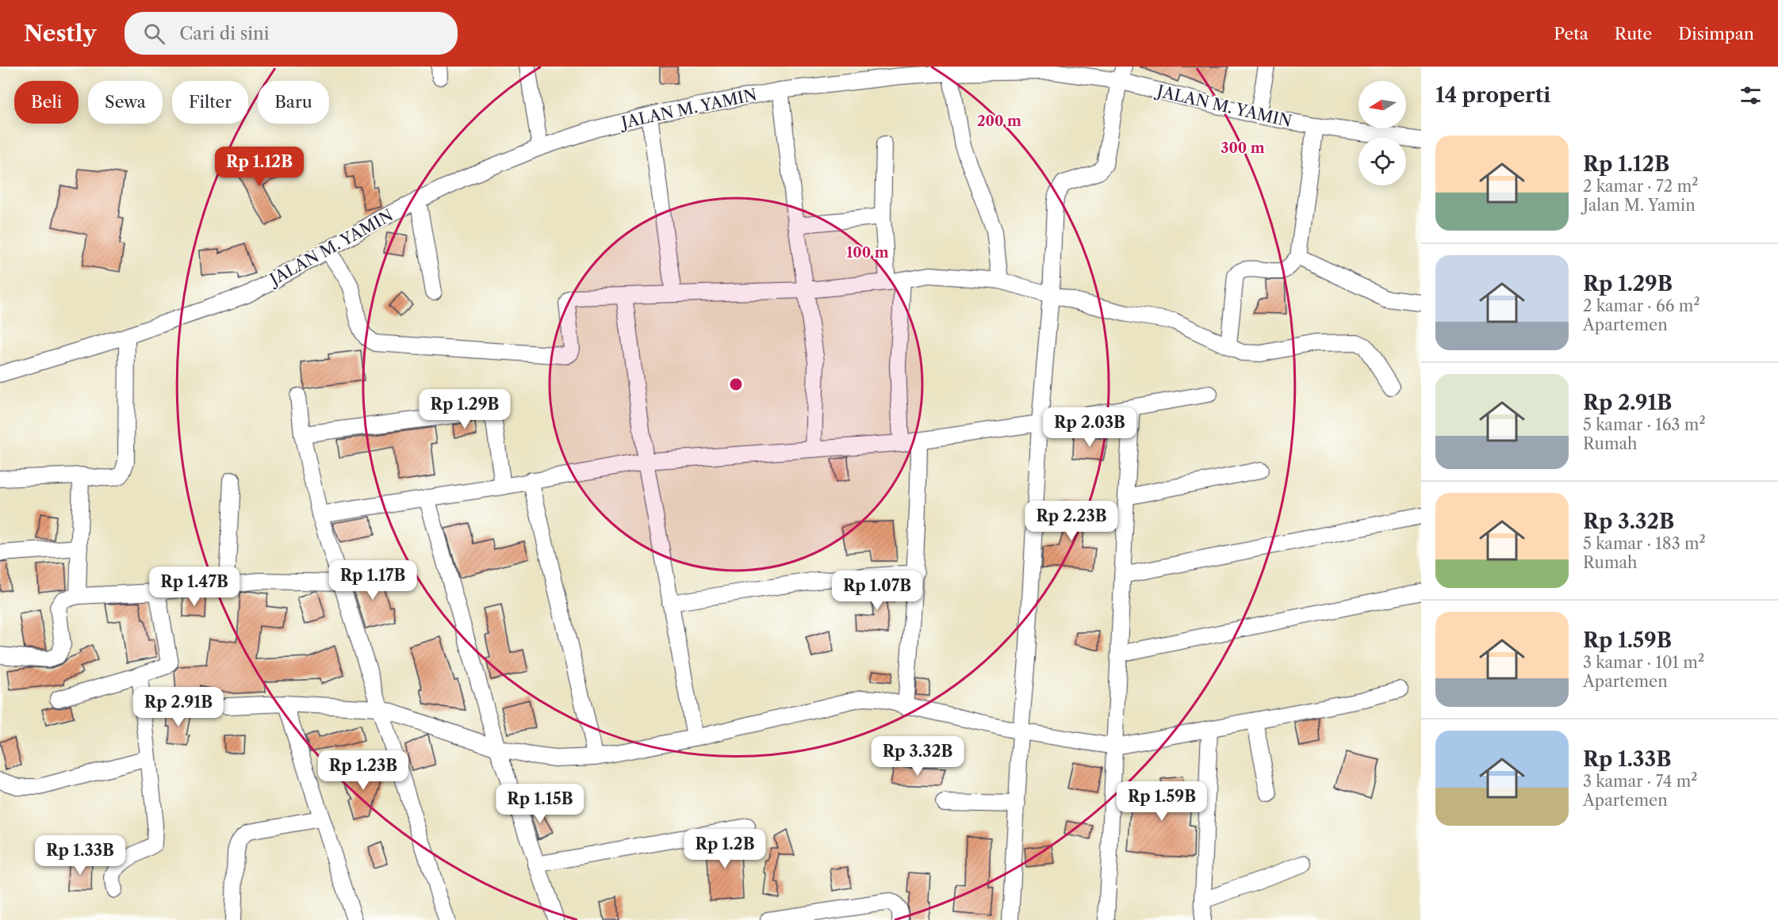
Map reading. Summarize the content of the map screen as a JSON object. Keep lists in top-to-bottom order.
{
  "streets": {
    "street": ["JALAN M. YAMIN"]
  },
  "north": "left",
  "page": {
    "header": "Nestly",
    "search": "Cari di sini",
    "nav": ["Peta", "Rute", "Disimpan"],
    "heading": "14 properti",
    "chip": [
      "Beli",
      "Sewa",
      "Filter",
      "Baru"
    ],
    "list": [
      {
        "name": "Rp 1.12B",
        "note": "2 kamar · 72 m² · Jalan M. Yamin"
      },
      {
        "name": "Rp 1.29B",
        "note": "2 kamar · 66 m² · Apartemen"
      },
      {
        "name": "Rp 2.91B",
        "note": "5 kamar · 163 m² · Rumah"
      },
      {
        "name": "Rp 3.32B",
        "note": "5 kamar · 183 m² · Rumah"
      },
      {
        "name": "Rp 1.59B",
        "note": "3 kamar · 101 m² · Apartemen"
      },
      {
        "name": "Rp 1.33B",
        "note": "3 kamar · 74 m² · Apartemen"
      }
    ],
    "price": [
      "Rp 1.12B",
      "Rp 1.29B",
      "Rp 2.03B",
      "Rp 2.23B",
      "Rp 1.17B",
      "Rp 1.47B",
      "Rp 1.07B",
      "Rp 2.91B",
      "Rp 3.32B",
      "Rp 1.23B",
      "Rp 1.59B",
      "Rp 1.15B",
      "Rp 1.2B",
      "Rp 1.33B"
    ]
  },
  "rings": ["200 m", "300 m", "100 m"]
}
